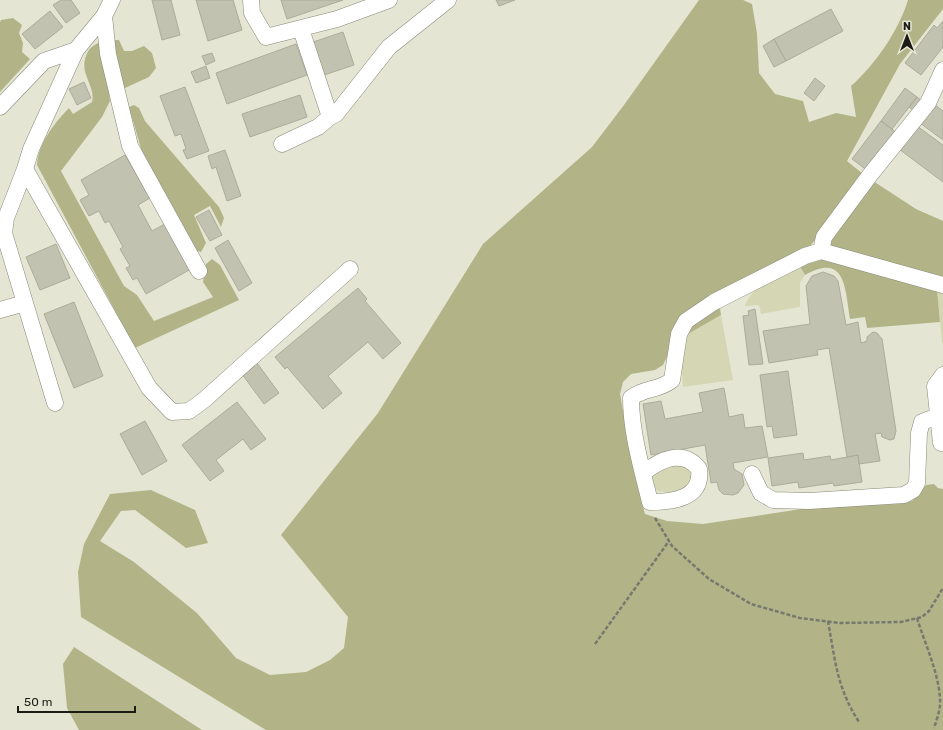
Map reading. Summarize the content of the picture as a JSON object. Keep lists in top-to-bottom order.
{
  "scale_bar": "50 m",
  "north": "top"
}
